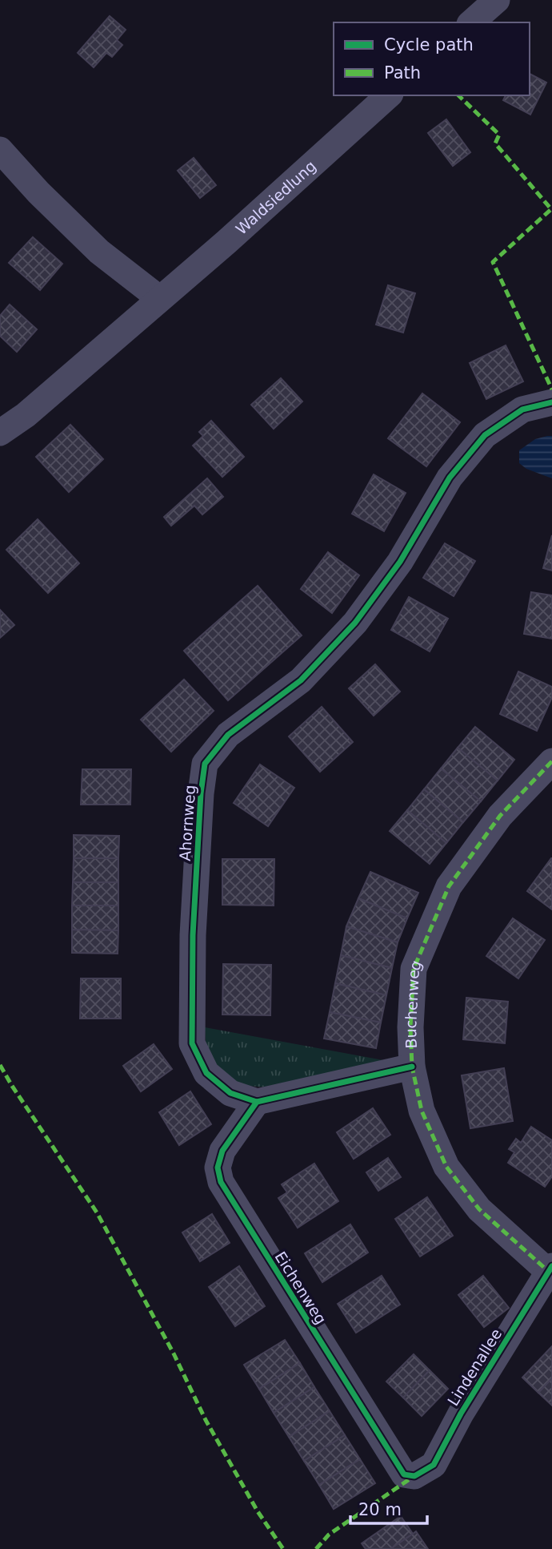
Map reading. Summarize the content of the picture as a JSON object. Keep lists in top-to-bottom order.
{
  "streets": {
    "street": [
      "Waldsiedlung",
      "Ahornweg",
      "Buchenweg",
      "Eichenweg",
      "Lindenallee"
    ]
  },
  "crossings": [
    ["Ahornweg", "Eichenweg"],
    ["Buchenweg", "Lindenallee"],
    ["Eichenweg", "Lindenallee"]
  ],
  "legend": ["Cycle path", "Path"],
  "scale_bar": "20 m"
}
